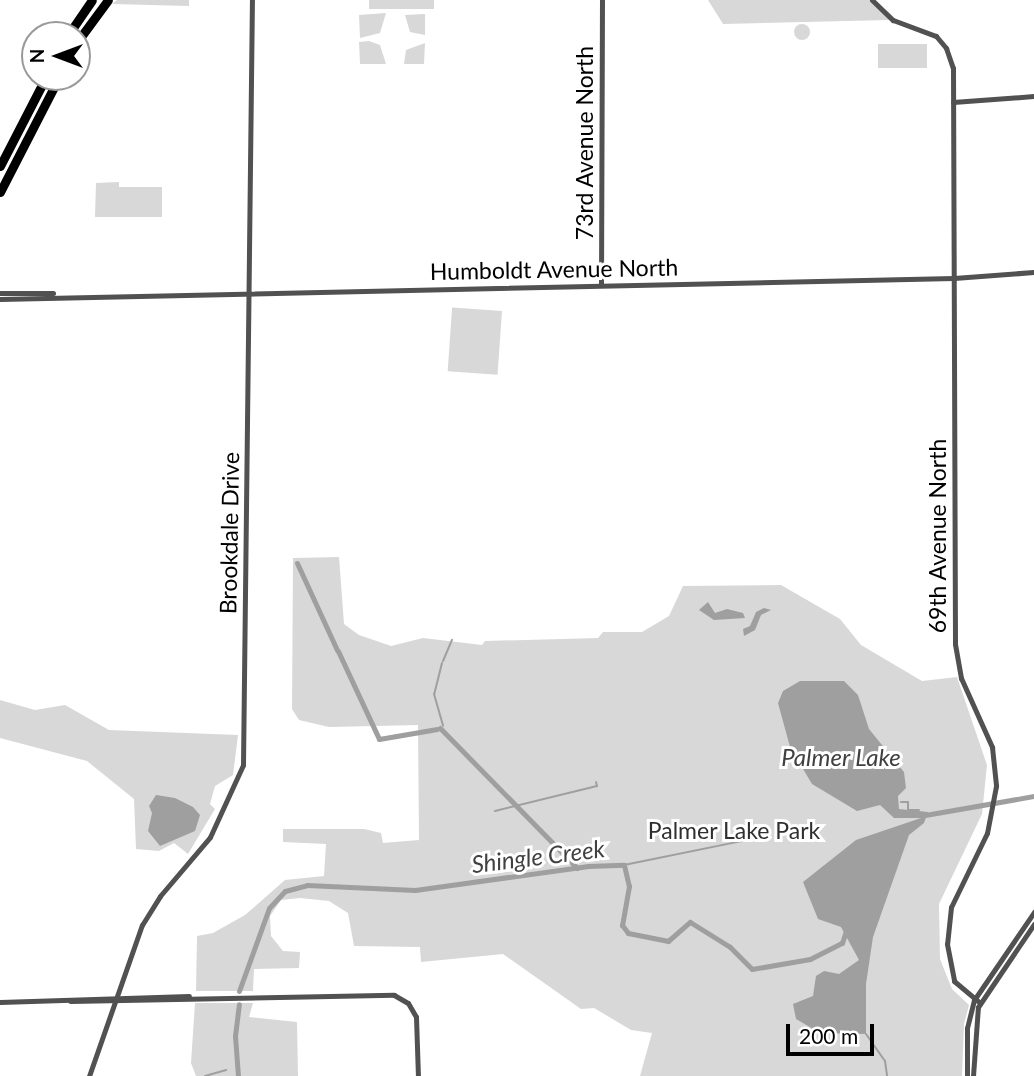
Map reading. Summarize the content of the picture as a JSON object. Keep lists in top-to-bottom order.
{
  "streets": {
    "street": [
      "73rd Avenue North",
      "Humboldt Avenue North",
      "Brookdale Drive",
      "69th Avenue North"
    ]
  },
  "crossings": [
    ["73rd Avenue North", "Humboldt Avenue North"],
    ["Humboldt Avenue North", "Brookdale Drive"],
    ["Humboldt Avenue North", "69th Avenue North"]
  ],
  "water": ["Palmer Lake", "Shingle Creek"],
  "parks": ["Palmer Lake Park"],
  "scale_bar": "200 m",
  "north": "left"
}
